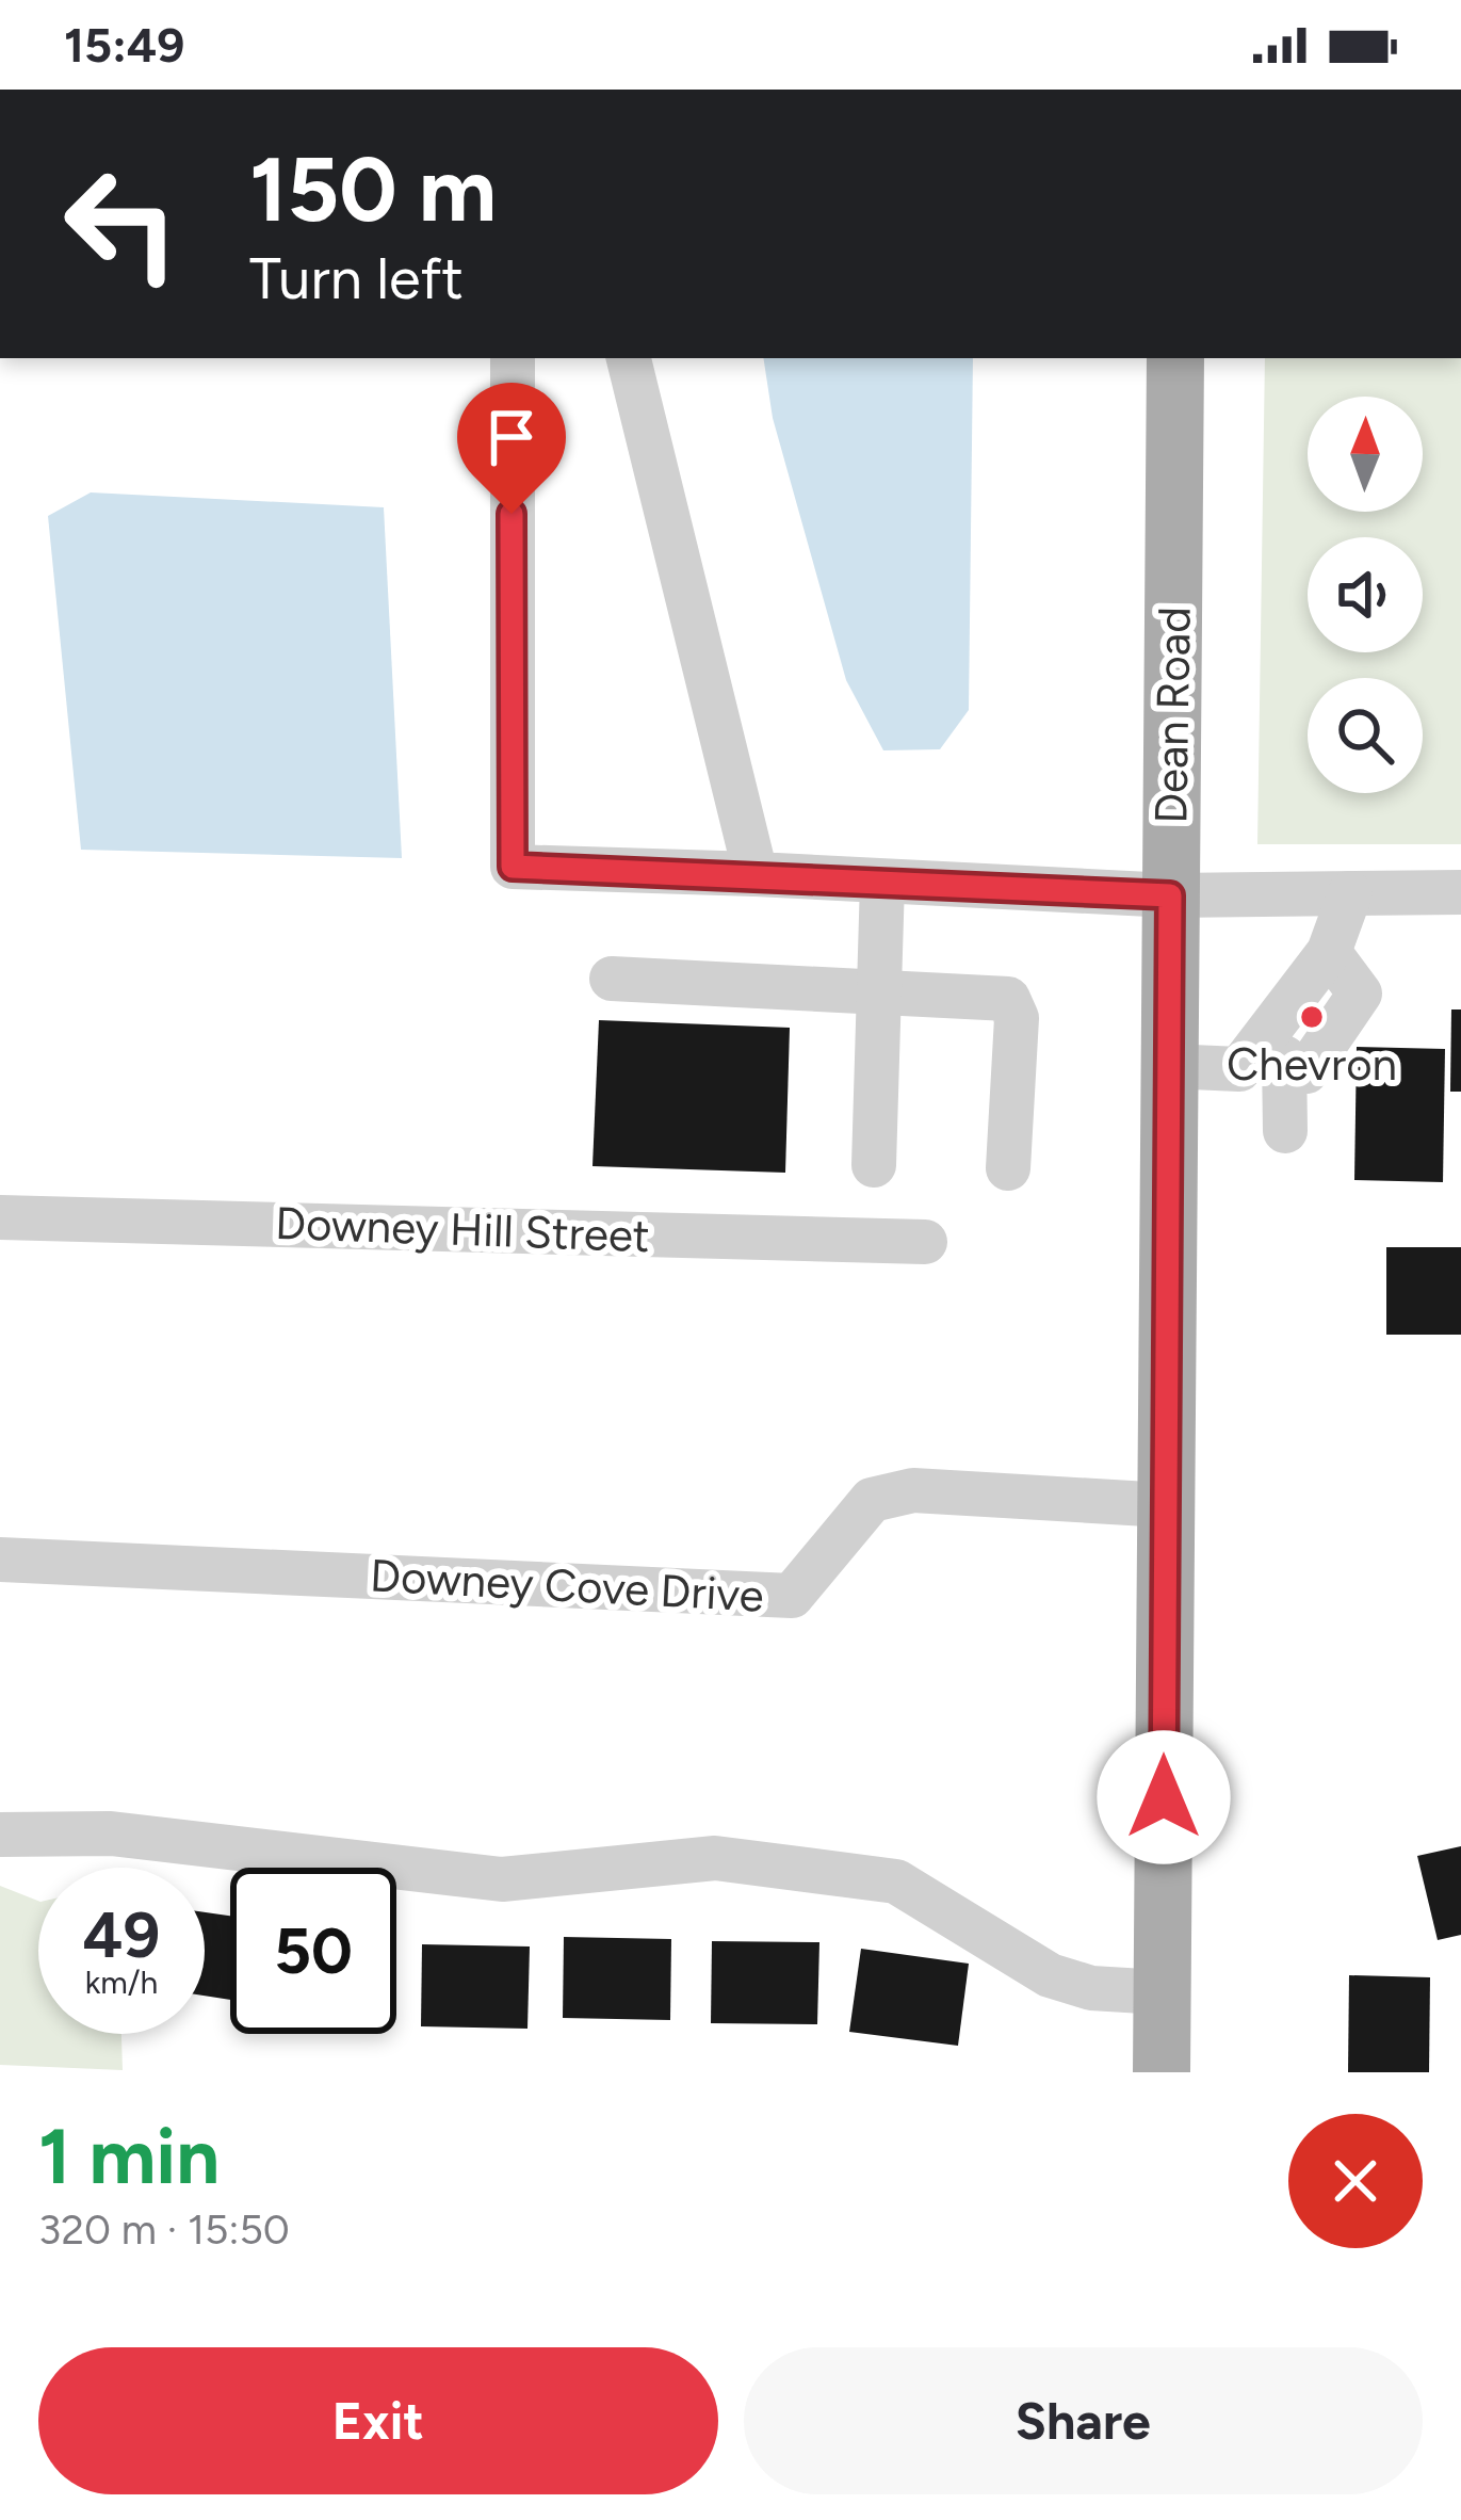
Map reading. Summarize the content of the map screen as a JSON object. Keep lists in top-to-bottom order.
{
  "streets": {
    "main road": ["Dean Road"],
    "street": ["Downey Hill Street", "Downey Cove Drive"]
  },
  "crossings": [
    ["Dean Road", "Downey Cove Drive"]
  ],
  "places": ["Chevron"],
  "north": "top",
  "page": {
    "status": "15:49",
    "turn": ["150 m", "Turn left"],
    "speed": "49 km/h",
    "limit": "50",
    "heading": ["1 min", "320 m · 15:50"],
    "buttons": ["Exit", "Share"]
  }
}
